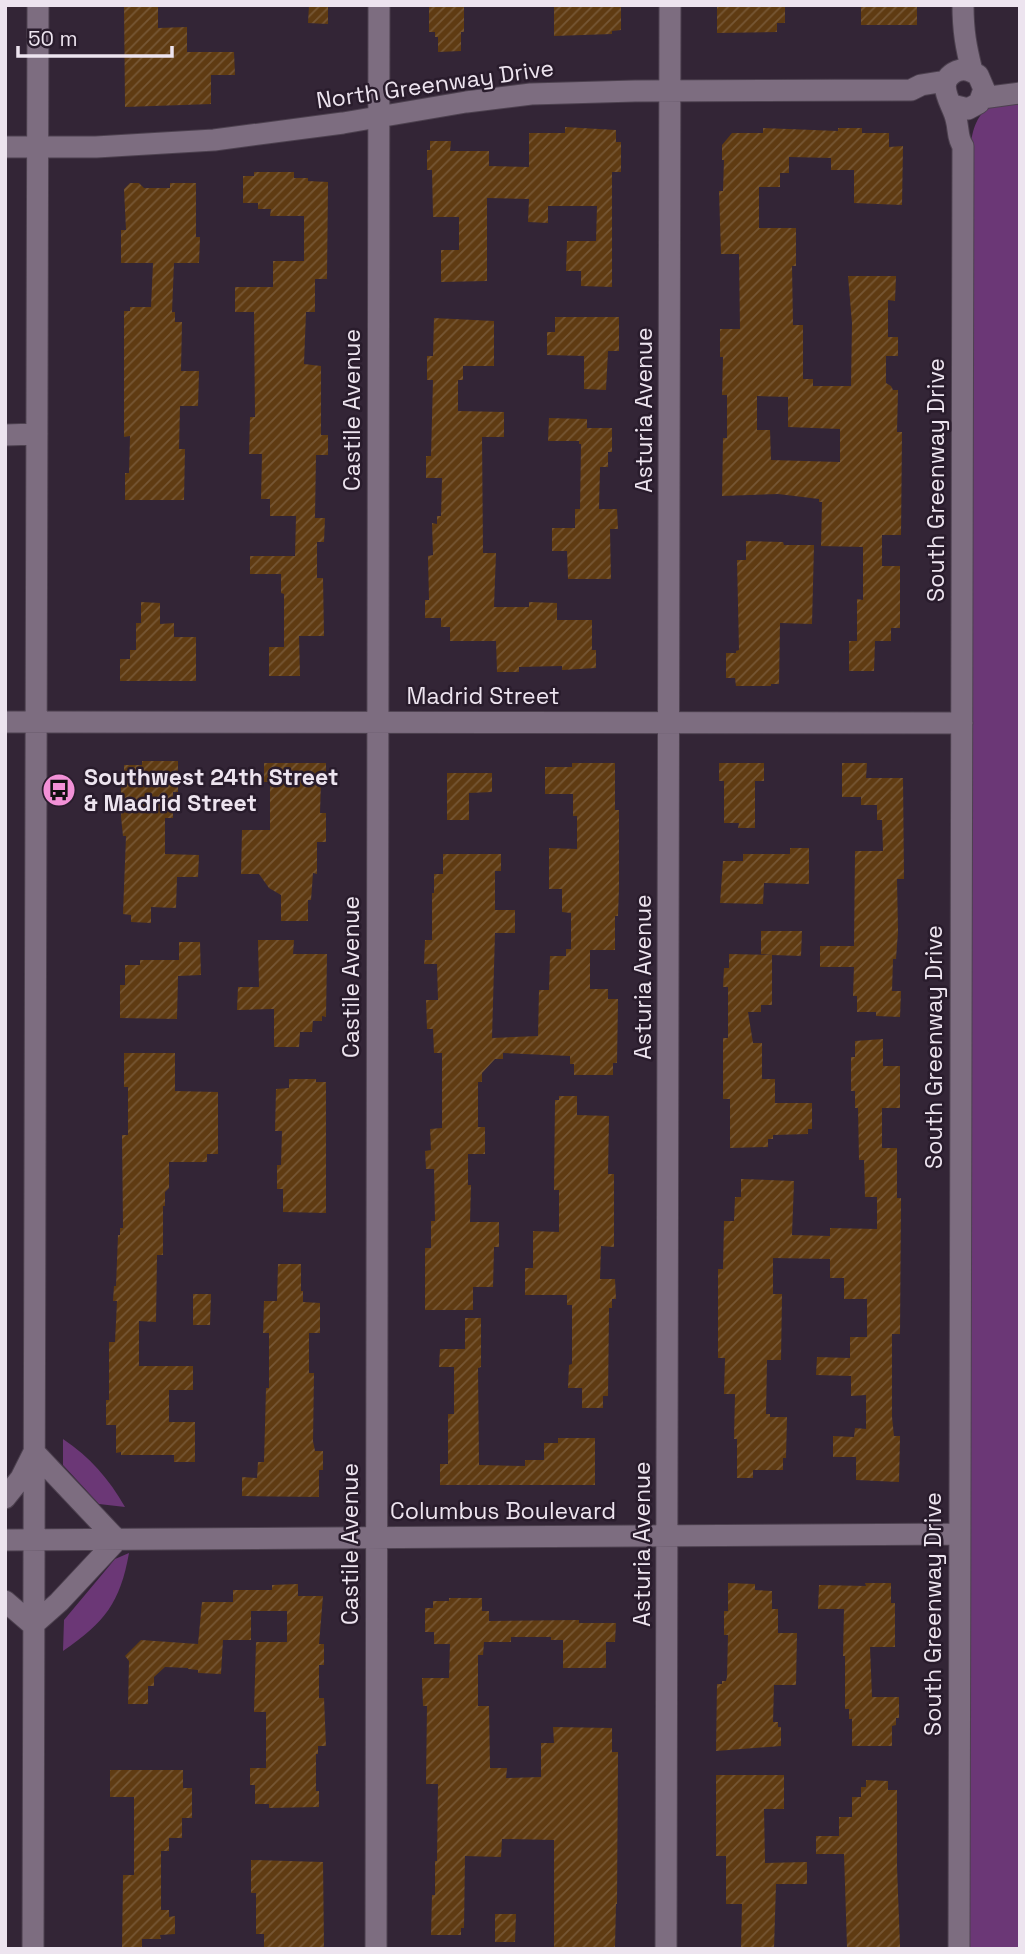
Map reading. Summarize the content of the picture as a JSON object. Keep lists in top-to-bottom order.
{
  "streets": {
    "street": [
      "North Greenway Drive",
      "Castile Avenue",
      "Asturia Avenue",
      "South Greenway Drive",
      "Madrid Street",
      "Columbus Boulevard"
    ]
  },
  "crossings": [
    ["North Greenway Drive", "Castile Avenue"],
    ["North Greenway Drive", "Asturia Avenue"],
    ["North Greenway Drive", "South Greenway Drive"],
    ["Castile Avenue", "Madrid Street"],
    ["Castile Avenue", "Columbus Boulevard"],
    ["Asturia Avenue", "Madrid Street"],
    ["Asturia Avenue", "Columbus Boulevard"],
    ["South Greenway Drive", "Madrid Street"],
    ["South Greenway Drive", "Columbus Boulevard"]
  ],
  "places": {
    "bus stop": ["Southwest 24th Street & Madrid Street"]
  },
  "scale_bar": "50 m"
}
